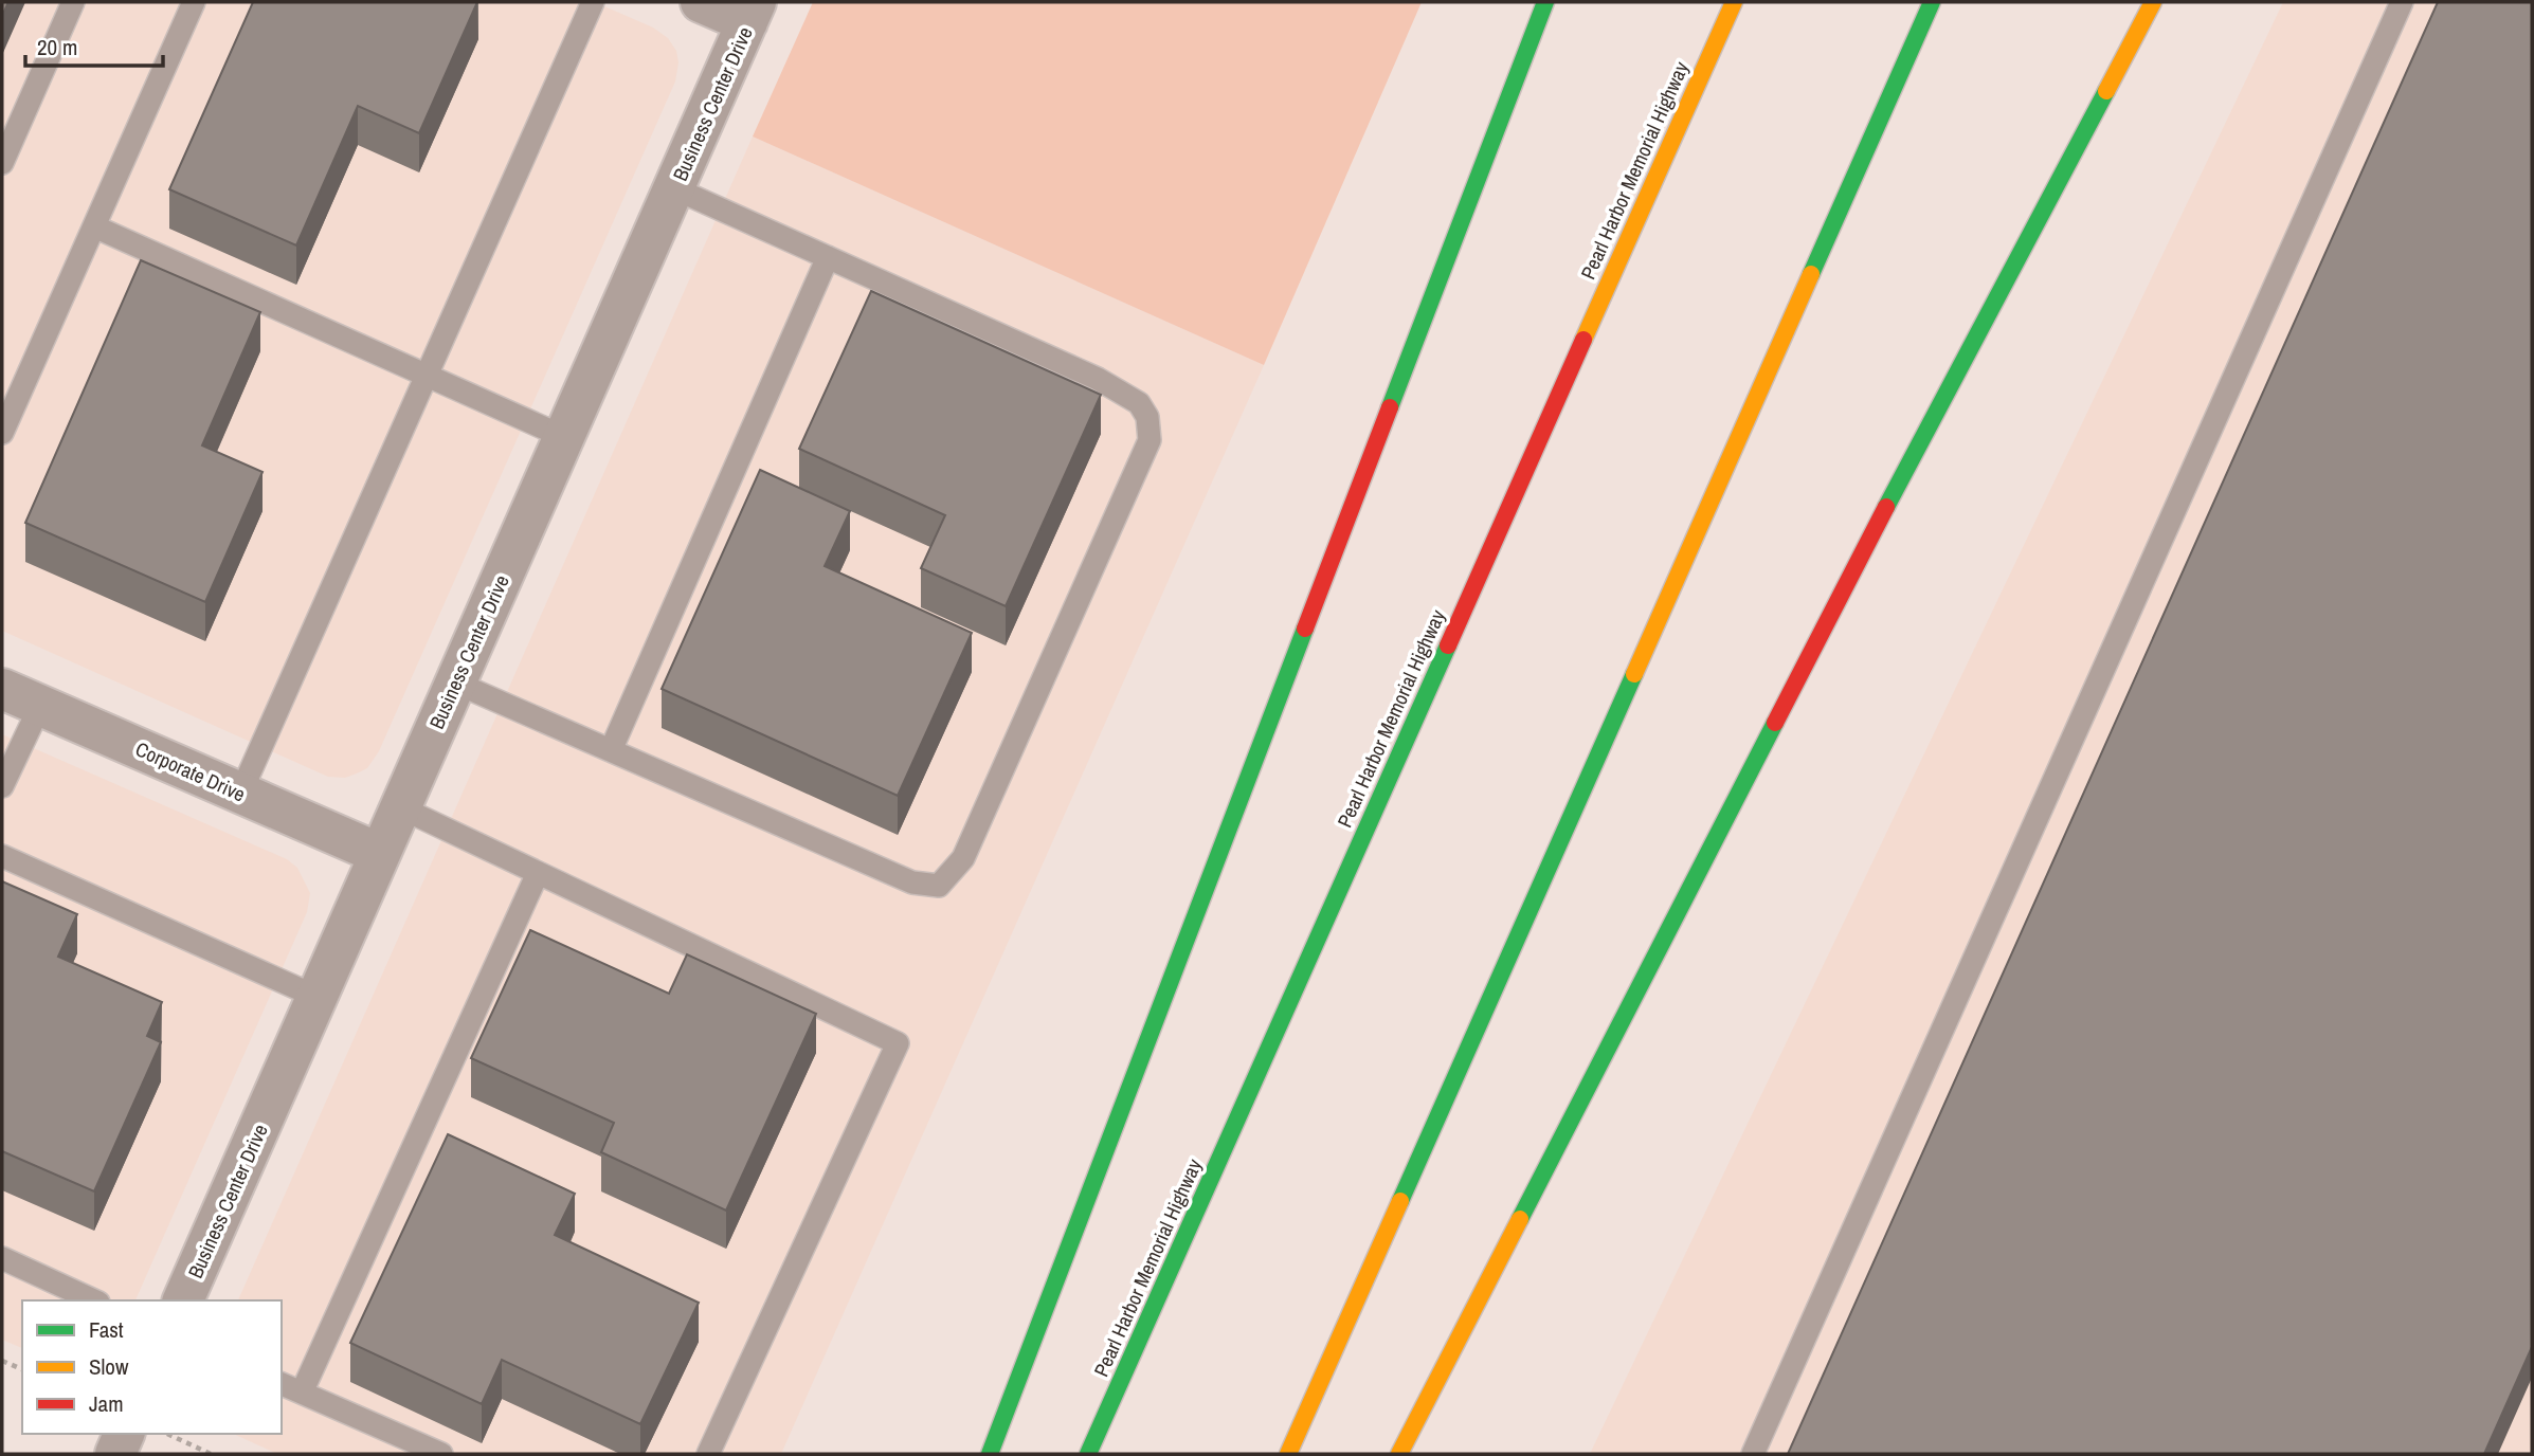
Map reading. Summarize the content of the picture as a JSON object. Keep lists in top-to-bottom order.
{
  "streets": {
    "highway": ["Pearl Harbor Memorial Highway"],
    "street": ["Business Center Drive", "Corporate Drive"]
  },
  "crossings": [
    ["Business Center Drive", "Corporate Drive"]
  ],
  "legend": ["Fast", "Slow", "Jam"],
  "scale_bar": "20 m"
}
